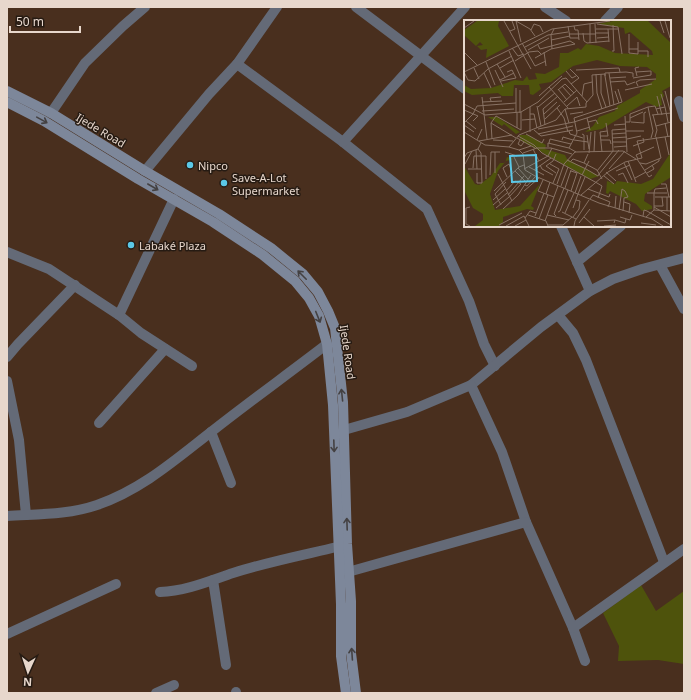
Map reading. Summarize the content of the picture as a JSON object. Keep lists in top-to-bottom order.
{
  "streets": {
    "main road": ["Ijede Road"]
  },
  "places": ["Nipco", "Save-A-Lot Supermarket", "Labaké Plaza"],
  "scale_bar": "50 m",
  "north": "bottom"
}
